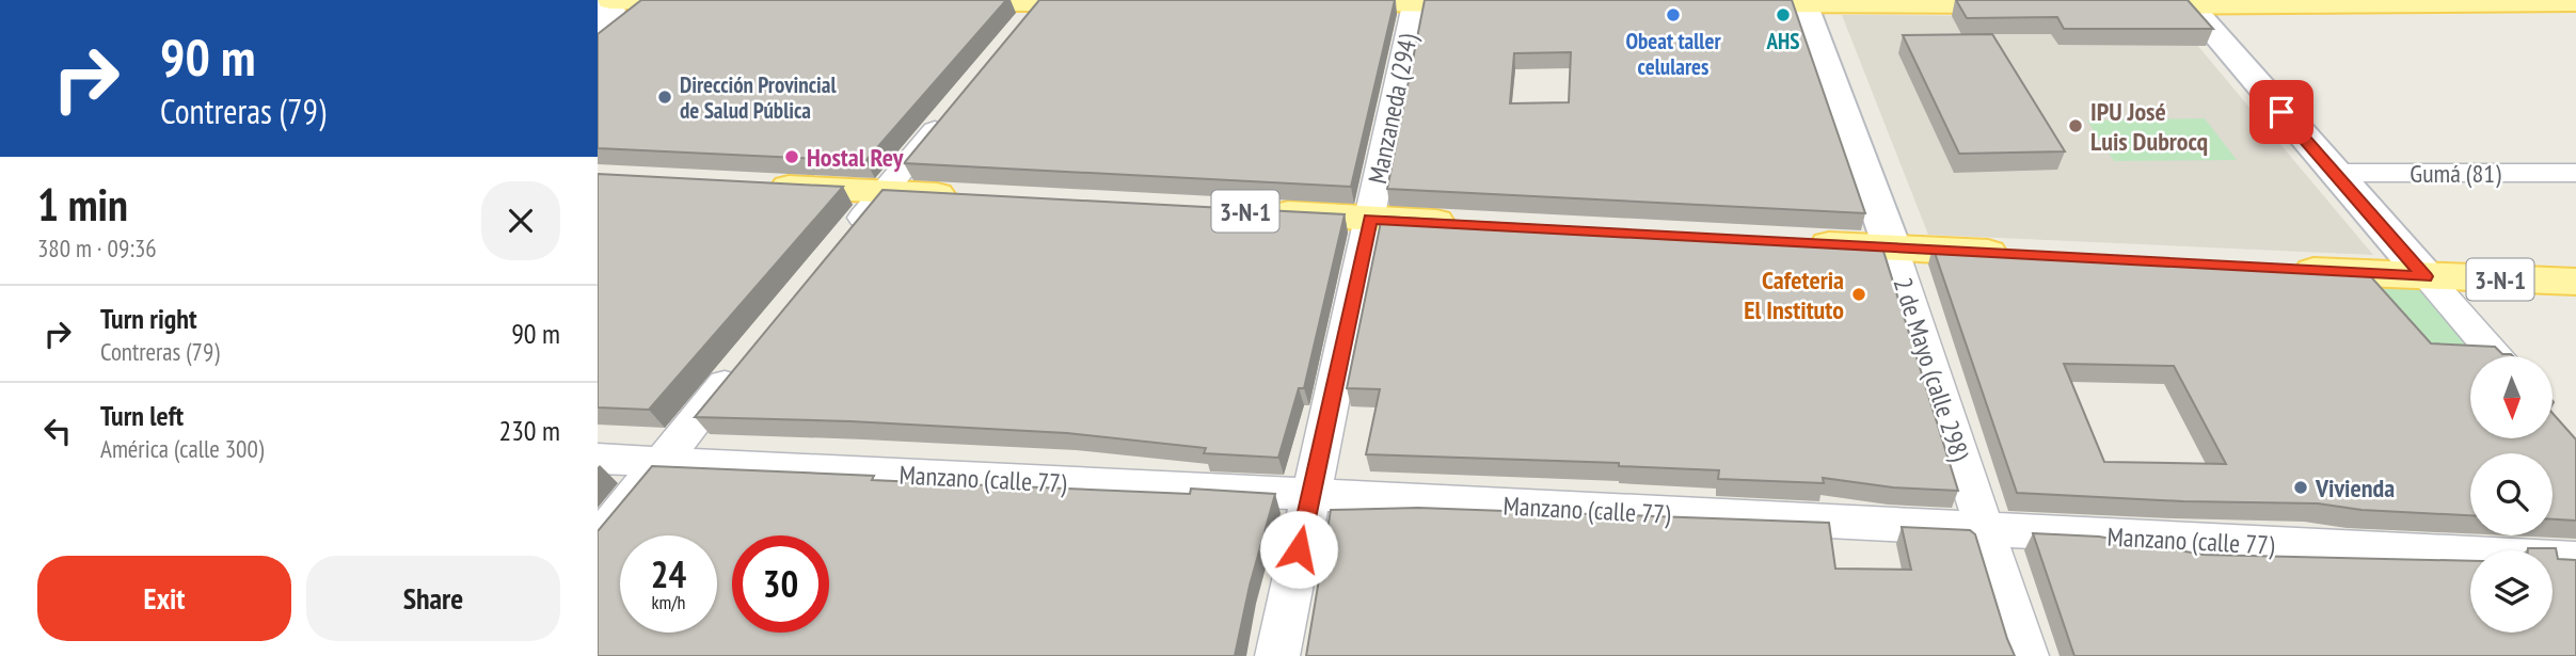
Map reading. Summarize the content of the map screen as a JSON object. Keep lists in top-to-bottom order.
{
  "streets": {
    "main road": ["3-N-1", "2 de Mayo (calle 298)"],
    "street": ["Manzaneda (294)", "Gumá (81)", "Manzano (calle 77)"]
  },
  "crossings": [
    ["Manzaneda (294)", "3-N-1"],
    ["Manzaneda (294)", "Manzano (calle 77)"],
    ["2 de Mayo (calle 298)", "Manzano (calle 77)"]
  ],
  "places": [
    "Obeat taller celulares",
    "AHS",
    "Dirección Provincial de Salud Pública",
    "IPU José Luis Dubrocq",
    "Hostal Rey",
    "Cafeteria El Instituto",
    "Vivienda"
  ],
  "north": "bottom",
  "page": {
    "turn": ["90 m", "Contreras (79)"],
    "heading": ["1 min", "380 m · 09:36"],
    "list": [
      {
        "name": "Turn right",
        "note": "Contreras (79)",
        "value": "90 m"
      },
      {
        "name": "Turn left",
        "note": "América (calle 300)",
        "value": "230 m"
      }
    ],
    "speed": "24 km/h",
    "limit": "30",
    "buttons": ["Exit", "Share"]
  }
}
